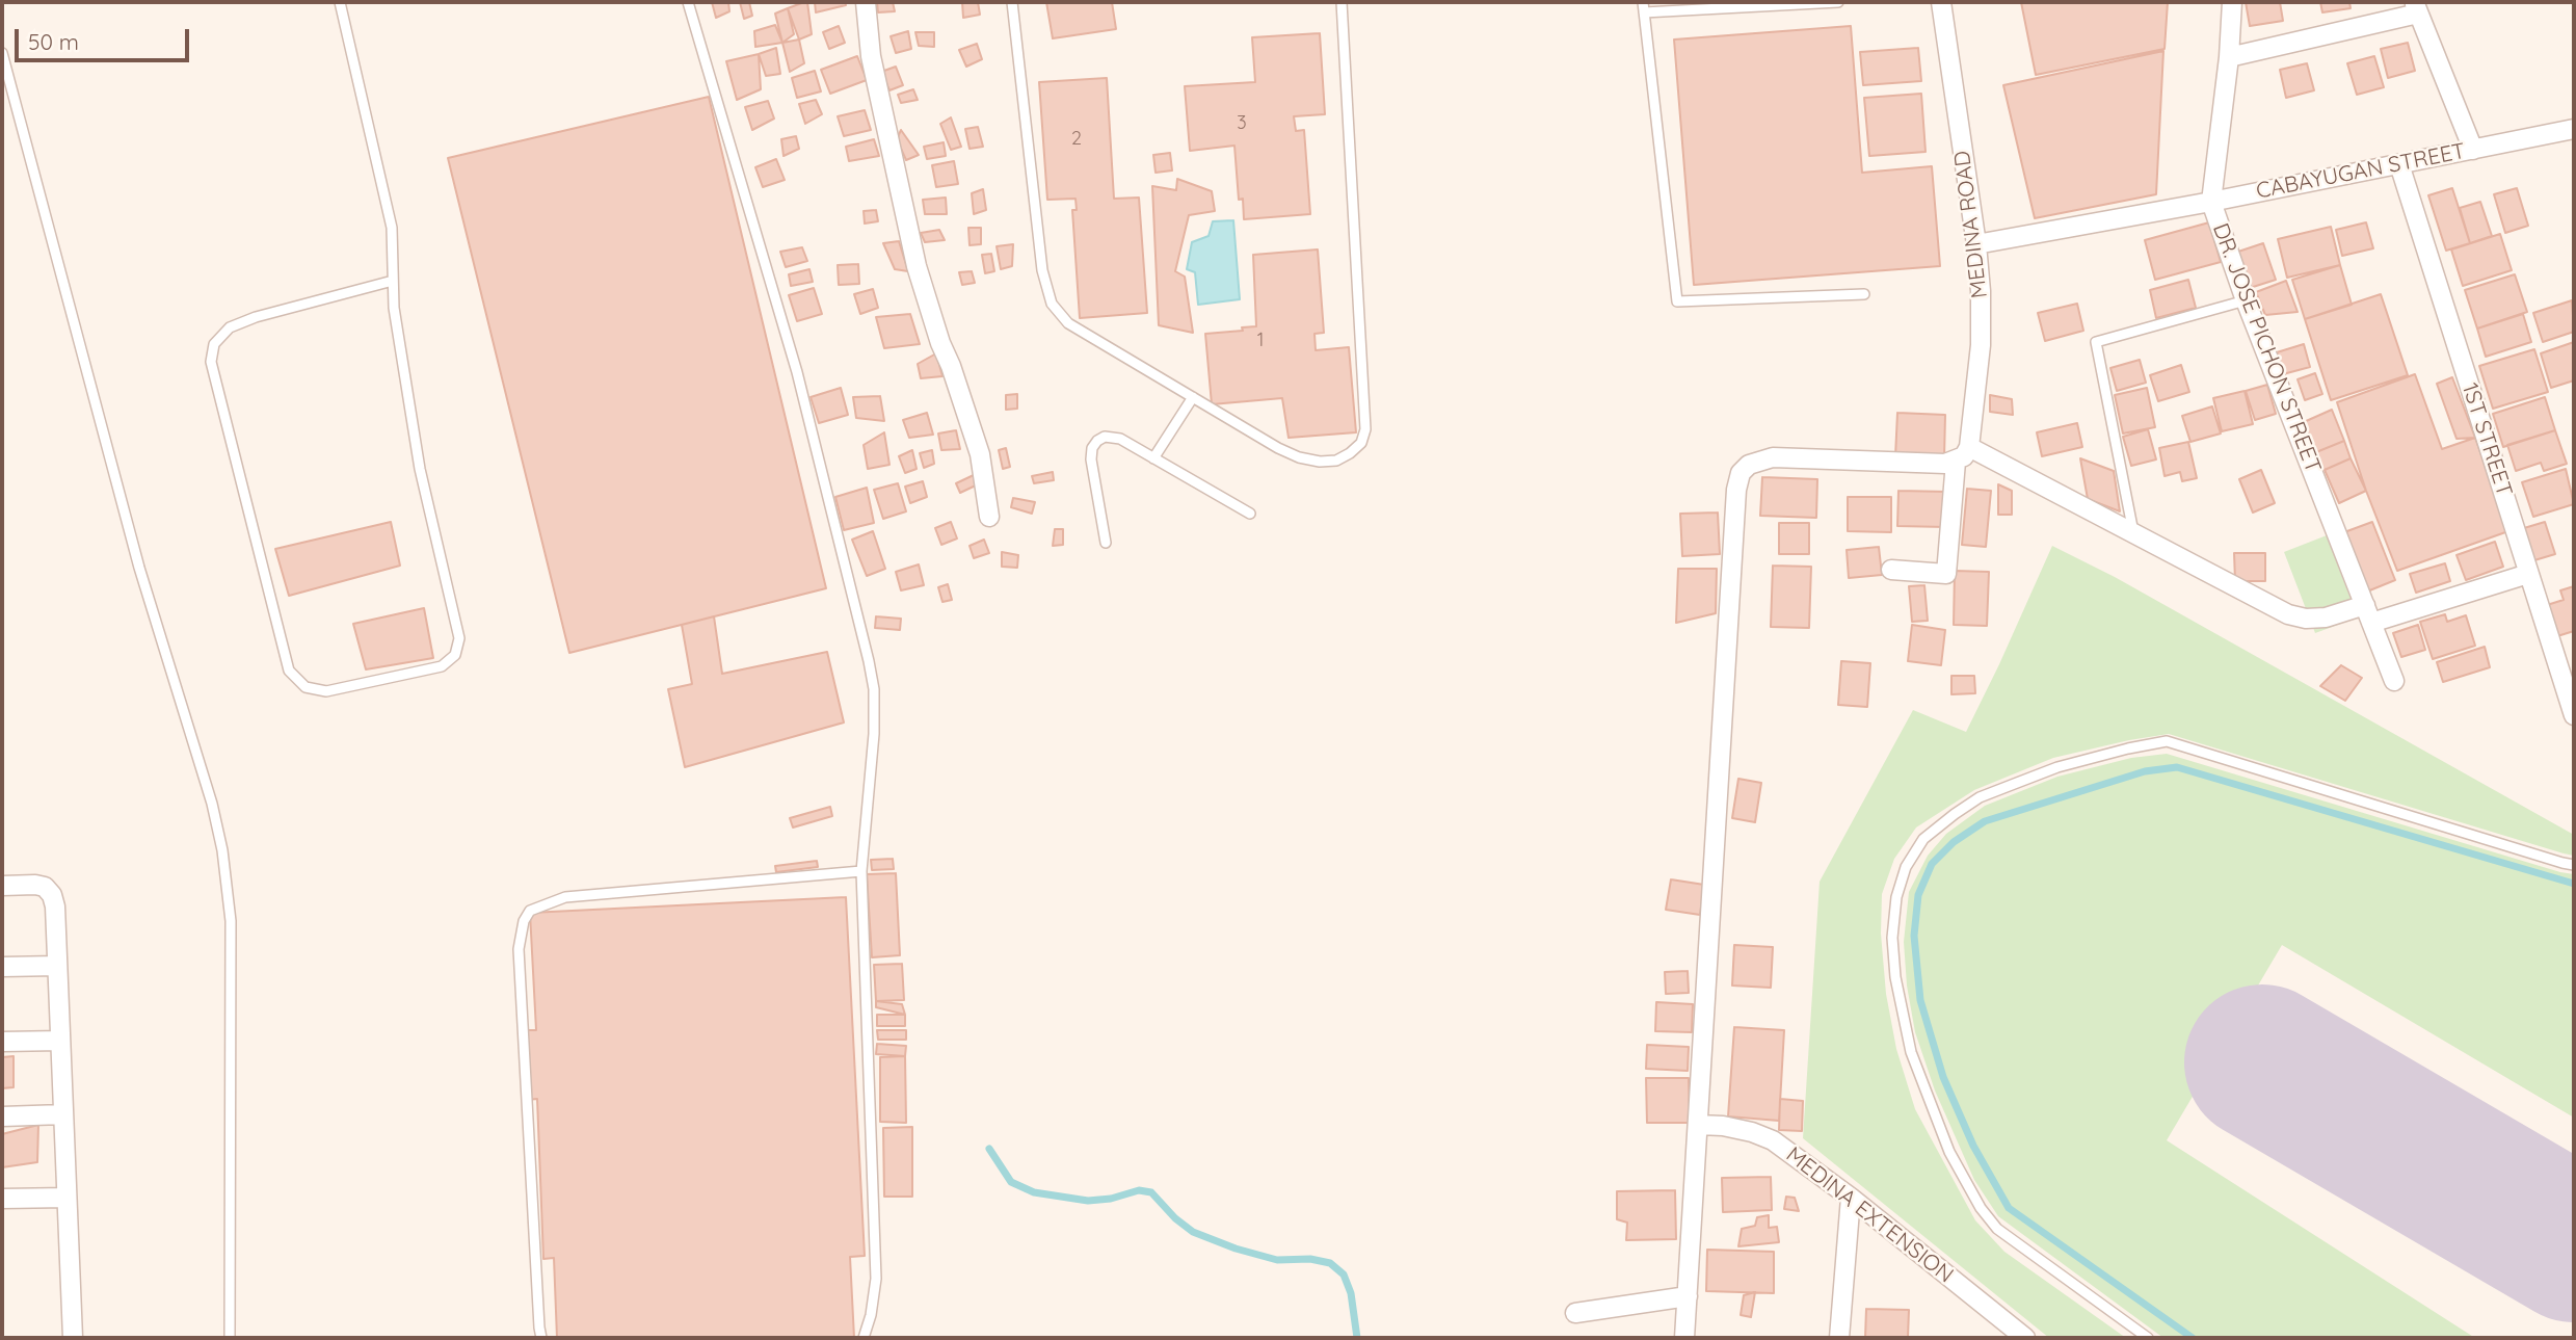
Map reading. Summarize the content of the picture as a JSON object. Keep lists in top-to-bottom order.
{
  "streets": {
    "street": [
      "CABAYUGAN STREET",
      "MEDINA ROAD",
      "DR. JOSE PICHON STREET",
      "1ST STREET",
      "MEDINA EXTENSION"
    ]
  },
  "crossings": [
    ["CABAYUGAN STREET", "MEDINA ROAD"],
    ["CABAYUGAN STREET", "DR. JOSE PICHON STREET"],
    ["CABAYUGAN STREET", "1ST STREET"]
  ],
  "house_numbers": ["3", "2", "1"],
  "scale_bar": "50 m"
}
